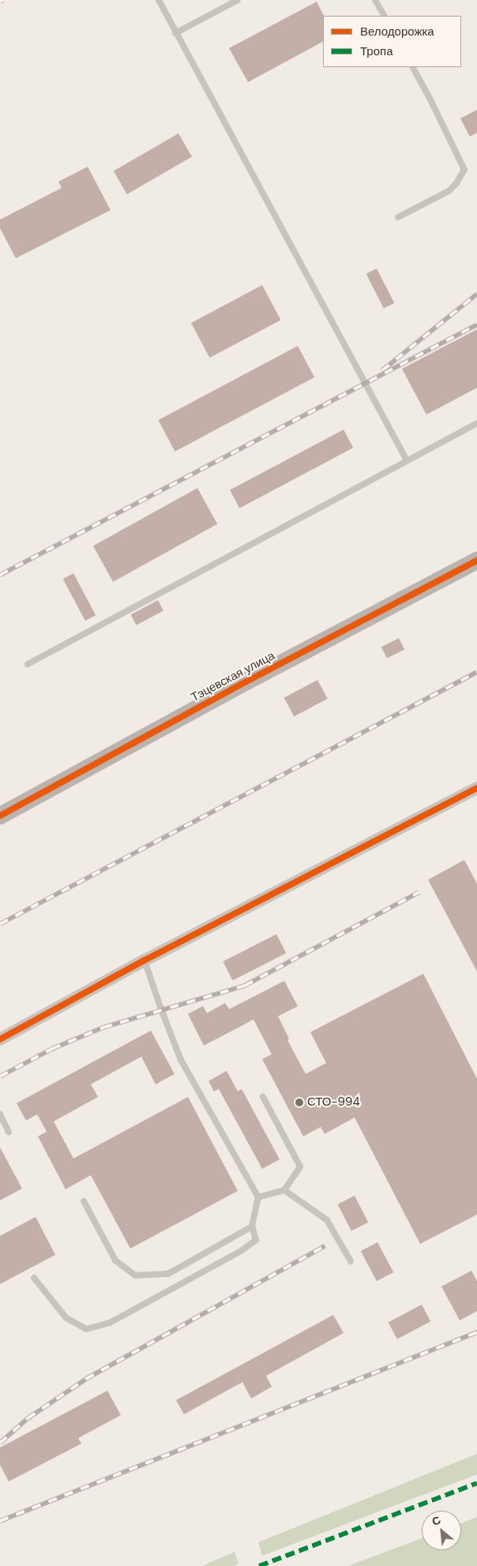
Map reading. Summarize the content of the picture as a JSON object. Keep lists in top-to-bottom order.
{
  "streets": {
    "street": ["Тэцевская улица"]
  },
  "places": ["СТО-994"],
  "legend": ["Велодорожка", "Тропа"],
  "north": "top left"
}
